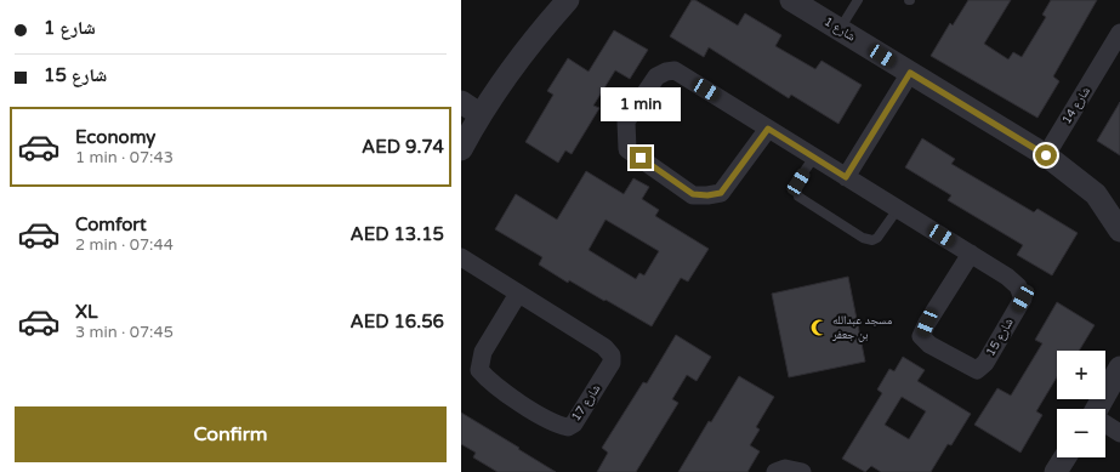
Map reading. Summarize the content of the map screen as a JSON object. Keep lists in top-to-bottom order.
{
  "streets": {
    "street": [
      "شارع 1",
      "شارع 14",
      "شارع 15",
      "شارع 17"
    ]
  },
  "crossings": [
    ["شارع 1", "شارع 14"]
  ],
  "places": {
    "mosque": ["مسجد عبدالله بن جعفر"]
  },
  "page": {
    "banner": ["شارع 1", "شارع 15"],
    "bubble": "1 min",
    "list": [
      {
        "name": "Economy",
        "note": "1 min · 07:43",
        "value": "AED 9.74"
      },
      {
        "name": "Comfort",
        "note": "2 min · 07:44",
        "value": "AED 13.15"
      },
      {
        "name": "XL",
        "note": "3 min · 07:45",
        "value": "AED 16.56"
      }
    ],
    "map_buttons": ["+", "−"],
    "buttons": "Confirm"
  }
}
